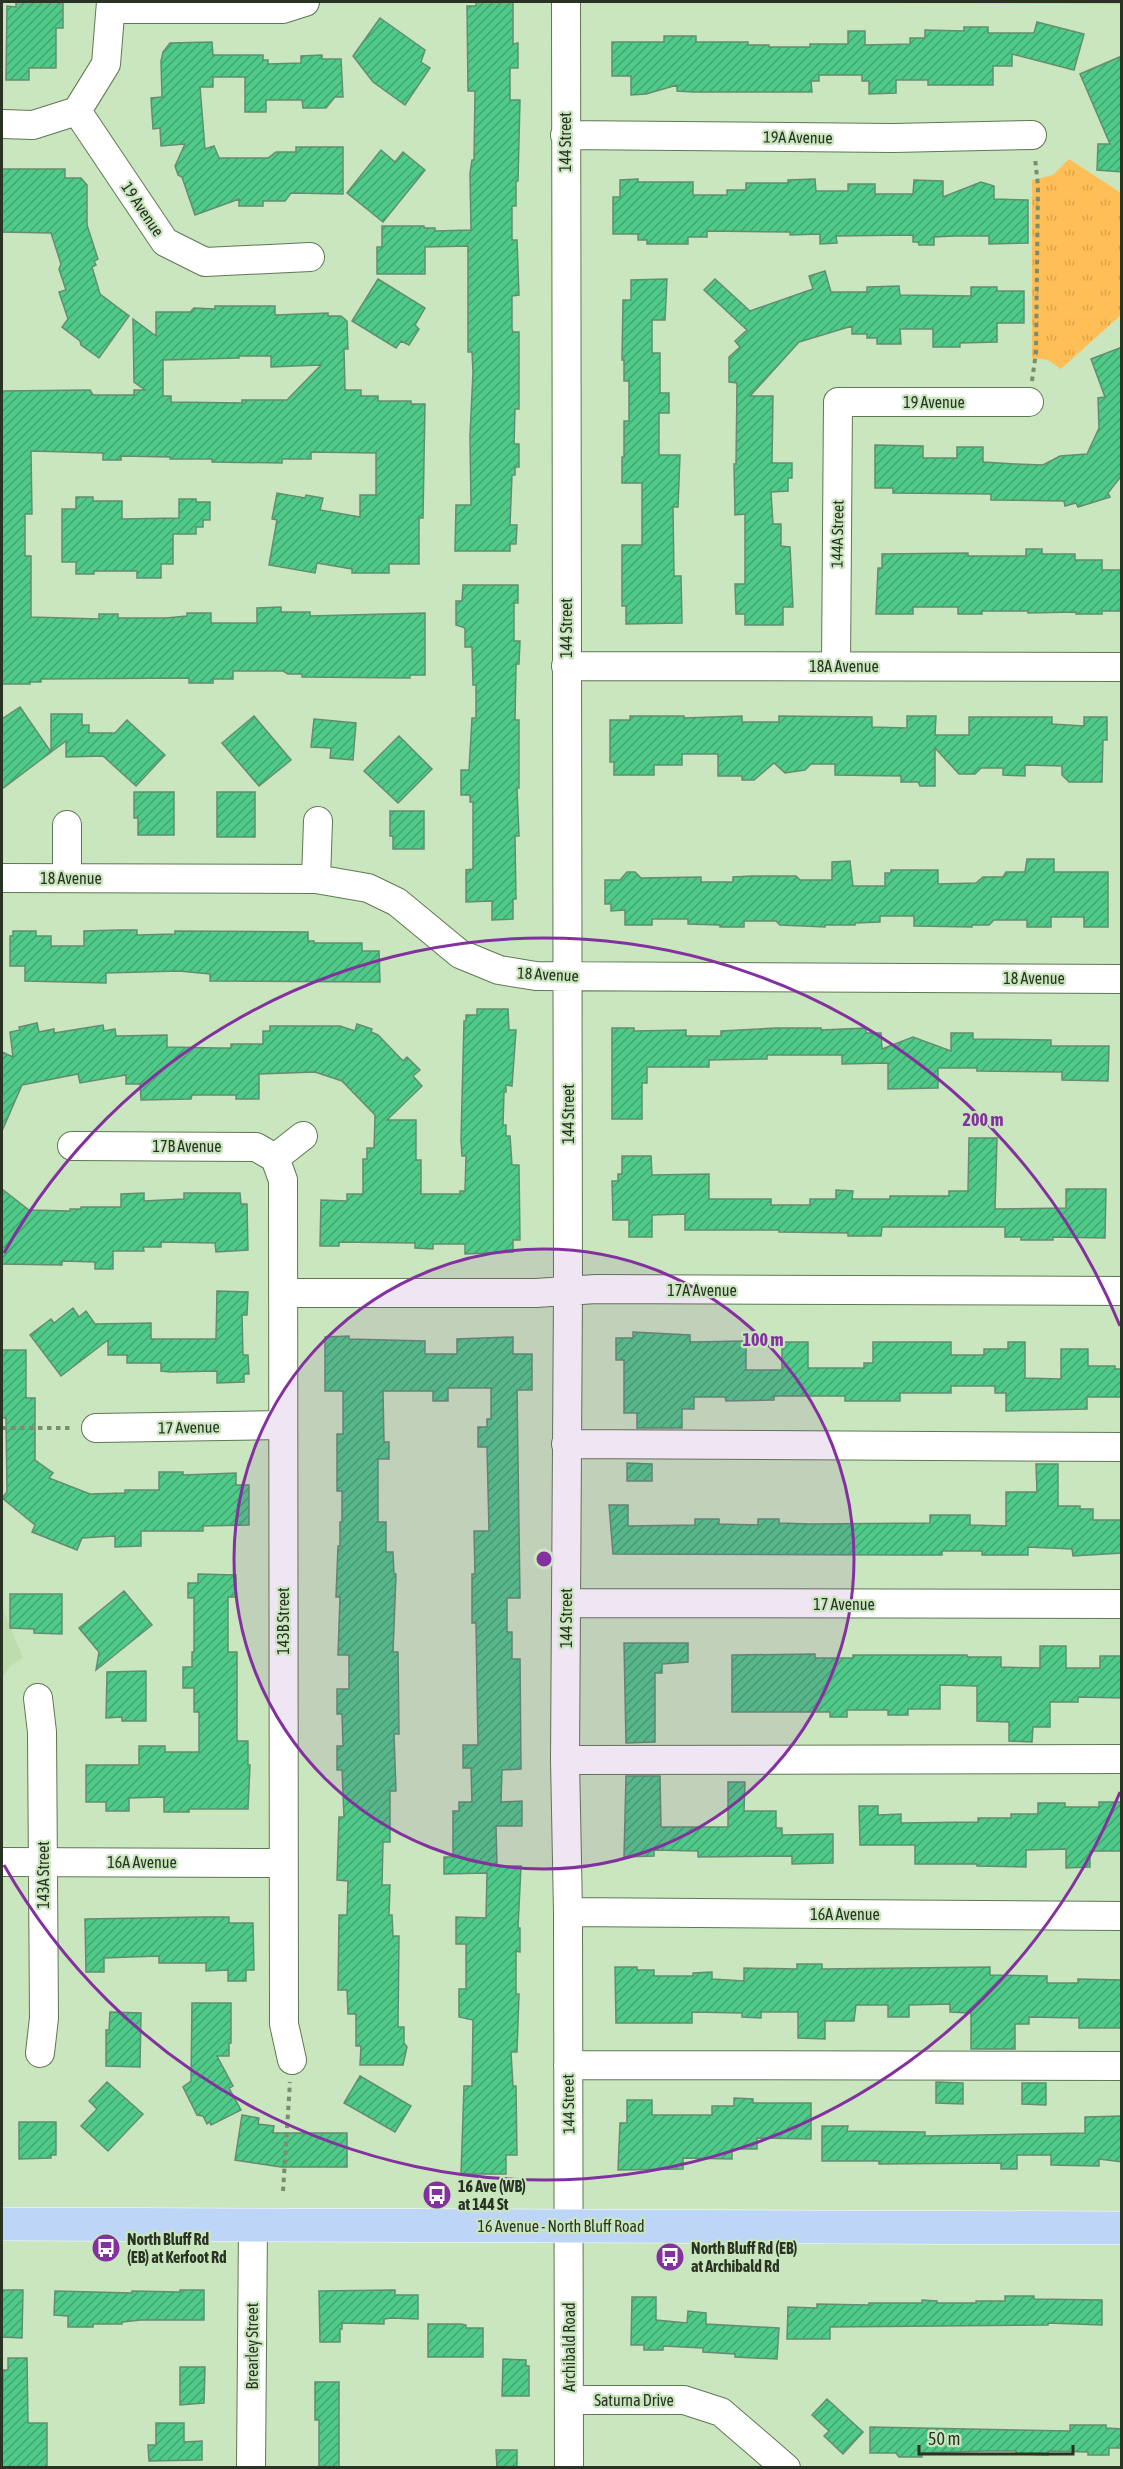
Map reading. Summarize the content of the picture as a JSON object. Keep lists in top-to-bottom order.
{
  "streets": {
    "main road": ["16 Avenue - North Bluff Road"],
    "street": [
      "19A Avenue",
      "144 Street",
      "19 Avenue",
      "144A Street",
      "18A Avenue",
      "18 Avenue",
      "17B Avenue",
      "17A Avenue",
      "17 Avenue",
      "143B Street",
      "16A Avenue",
      "143A Street",
      "Brearley Street",
      "Archibald Road",
      "Saturna Drive"
    ]
  },
  "crossings": [
    ["19A Avenue", "144 Street"],
    ["144 Street", "18A Avenue"],
    ["144 Street", "18 Avenue"],
    ["144 Street", "17A Avenue"],
    ["144 Street", "17 Avenue"],
    ["144 Street", "16A Avenue"],
    ["144 Street", "16 Avenue - North Bluff Road"],
    ["144 Street", "Archibald Road"],
    ["19 Avenue", "144A Street"],
    ["144A Street", "18A Avenue"],
    ["17B Avenue", "143B Street"],
    ["17A Avenue", "143B Street"],
    ["17 Avenue", "143B Street"],
    ["143B Street", "16A Avenue"],
    ["16A Avenue", "143A Street"],
    ["16 Avenue - North Bluff Road", "Brearley Street"],
    ["16 Avenue - North Bluff Road", "Archibald Road"],
    ["Archibald Road", "Saturna Drive"]
  ],
  "places": {
    "bus stop": ["16 Ave (WB) at 144 St", "North Bluff Rd (EB) at Kerfoot Rd", "North Bluff Rd (EB) at Archibald Rd"]
  },
  "scale_bar": "50 m",
  "rings": ["200 m", "100 m"]
}
